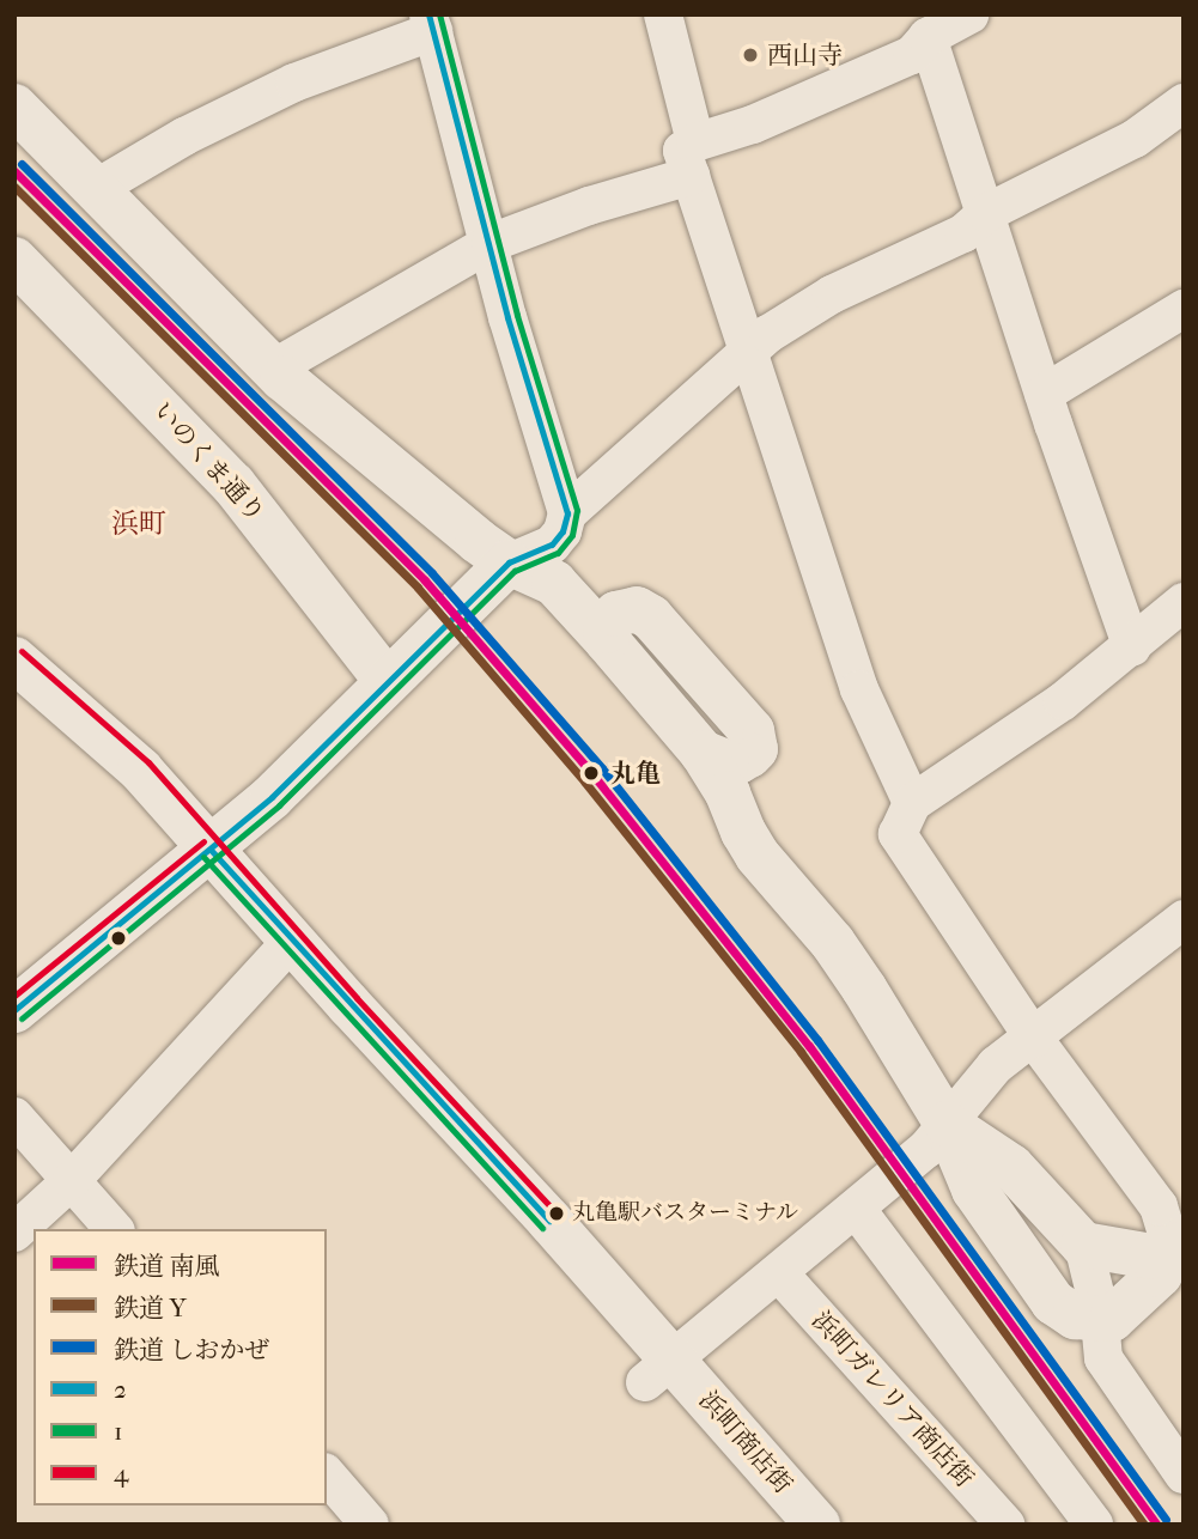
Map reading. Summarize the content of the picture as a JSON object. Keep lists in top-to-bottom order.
{
  "streets": {
    "street": ["いのくま通り", "浜町ガレリア商店街", "浜町商店街"]
  },
  "districts": ["浜町"],
  "places": ["西山寺", "丸亀", "丸亀駅バスターミナル"],
  "lines": [
    "transit line 2",
    "transit line 1",
    "rail line しおかぜ",
    "rail line 南風",
    "rail line Y",
    "transit line 4"
  ],
  "legend": [
    "鉄道 南風",
    "鉄道 Y",
    "鉄道 しおかぜ",
    "2",
    "1",
    "4"
  ]
}
